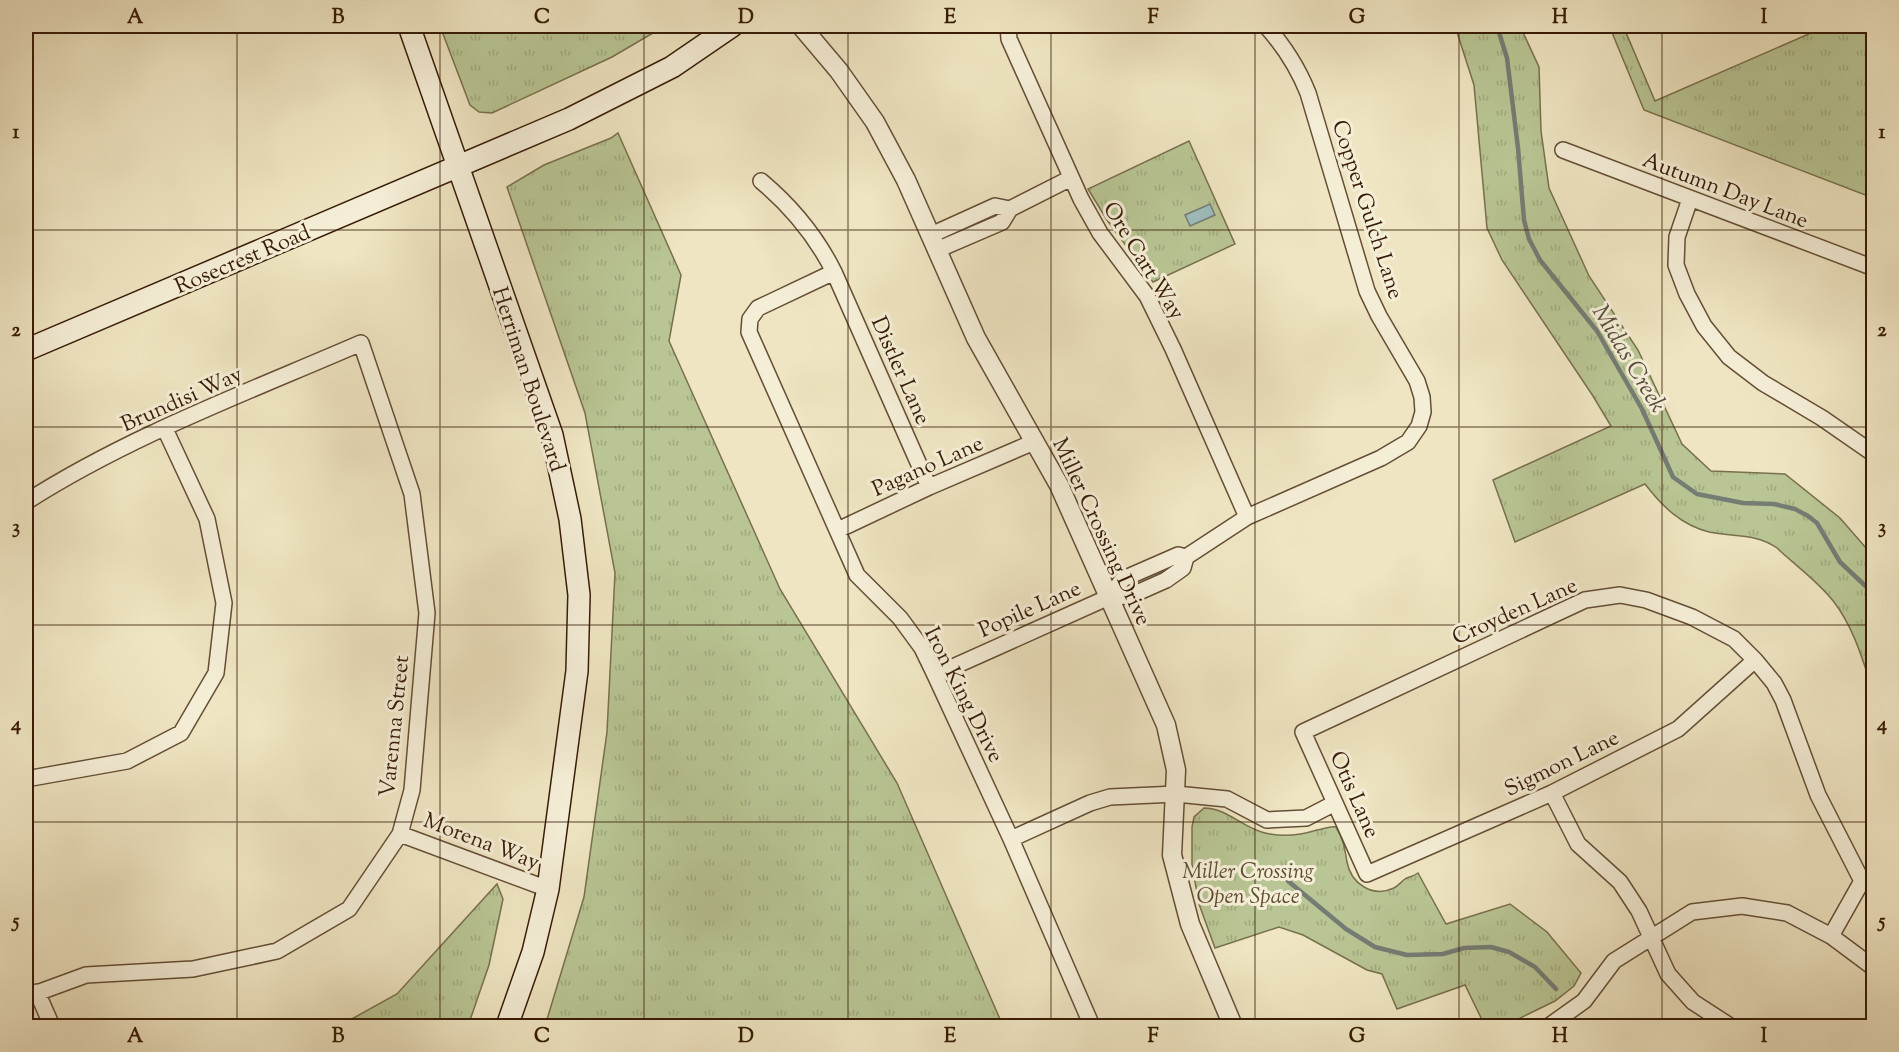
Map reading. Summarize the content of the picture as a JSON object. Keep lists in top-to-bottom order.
{
  "streets": {
    "main road": ["Rosecrest Road", "Herriman Boulevard"],
    "street": [
      "Autumn Day Lane",
      "Copper Gulch Lane",
      "Ore Cart Way",
      "Distler Lane",
      "Brundisi Way",
      "Pagano Lane",
      "Miller Crossing Drive",
      "Popile Lane",
      "Croyden Lane",
      "Iron King Drive",
      "Varenna Street",
      "Sigmon Lane",
      "Otis Lane",
      "Morena Way"
    ]
  },
  "crossings": [
    ["Copper Gulch Lane", "Ore Cart Way"],
    ["Copper Gulch Lane", "Miller Crossing Drive"],
    ["Copper Gulch Lane", "Popile Lane"],
    ["Rosecrest Road", "Herriman Boulevard"],
    ["Distler Lane", "Pagano Lane"],
    ["Distler Lane", "Iron King Drive"],
    ["Herriman Boulevard", "Morena Way"],
    ["Brundisi Way", "Varenna Street"],
    ["Pagano Lane", "Miller Crossing Drive"],
    ["Pagano Lane", "Iron King Drive"],
    ["Miller Crossing Drive", "Popile Lane"],
    ["Popile Lane", "Iron King Drive"],
    ["Croyden Lane", "Sigmon Lane"],
    ["Croyden Lane", "Otis Lane"],
    ["Varenna Street", "Morena Way"],
    ["Sigmon Lane", "Otis Lane"]
  ],
  "water": ["Midas Creek"],
  "parks": ["Miller Crossing Open Space"],
  "grid": {
    "columns": [
      "A",
      "B",
      "C",
      "D",
      "E",
      "F",
      "G",
      "H",
      "I"
    ],
    "rows": [
      "1",
      "2",
      "3",
      "4",
      "5"
    ]
  }
}
